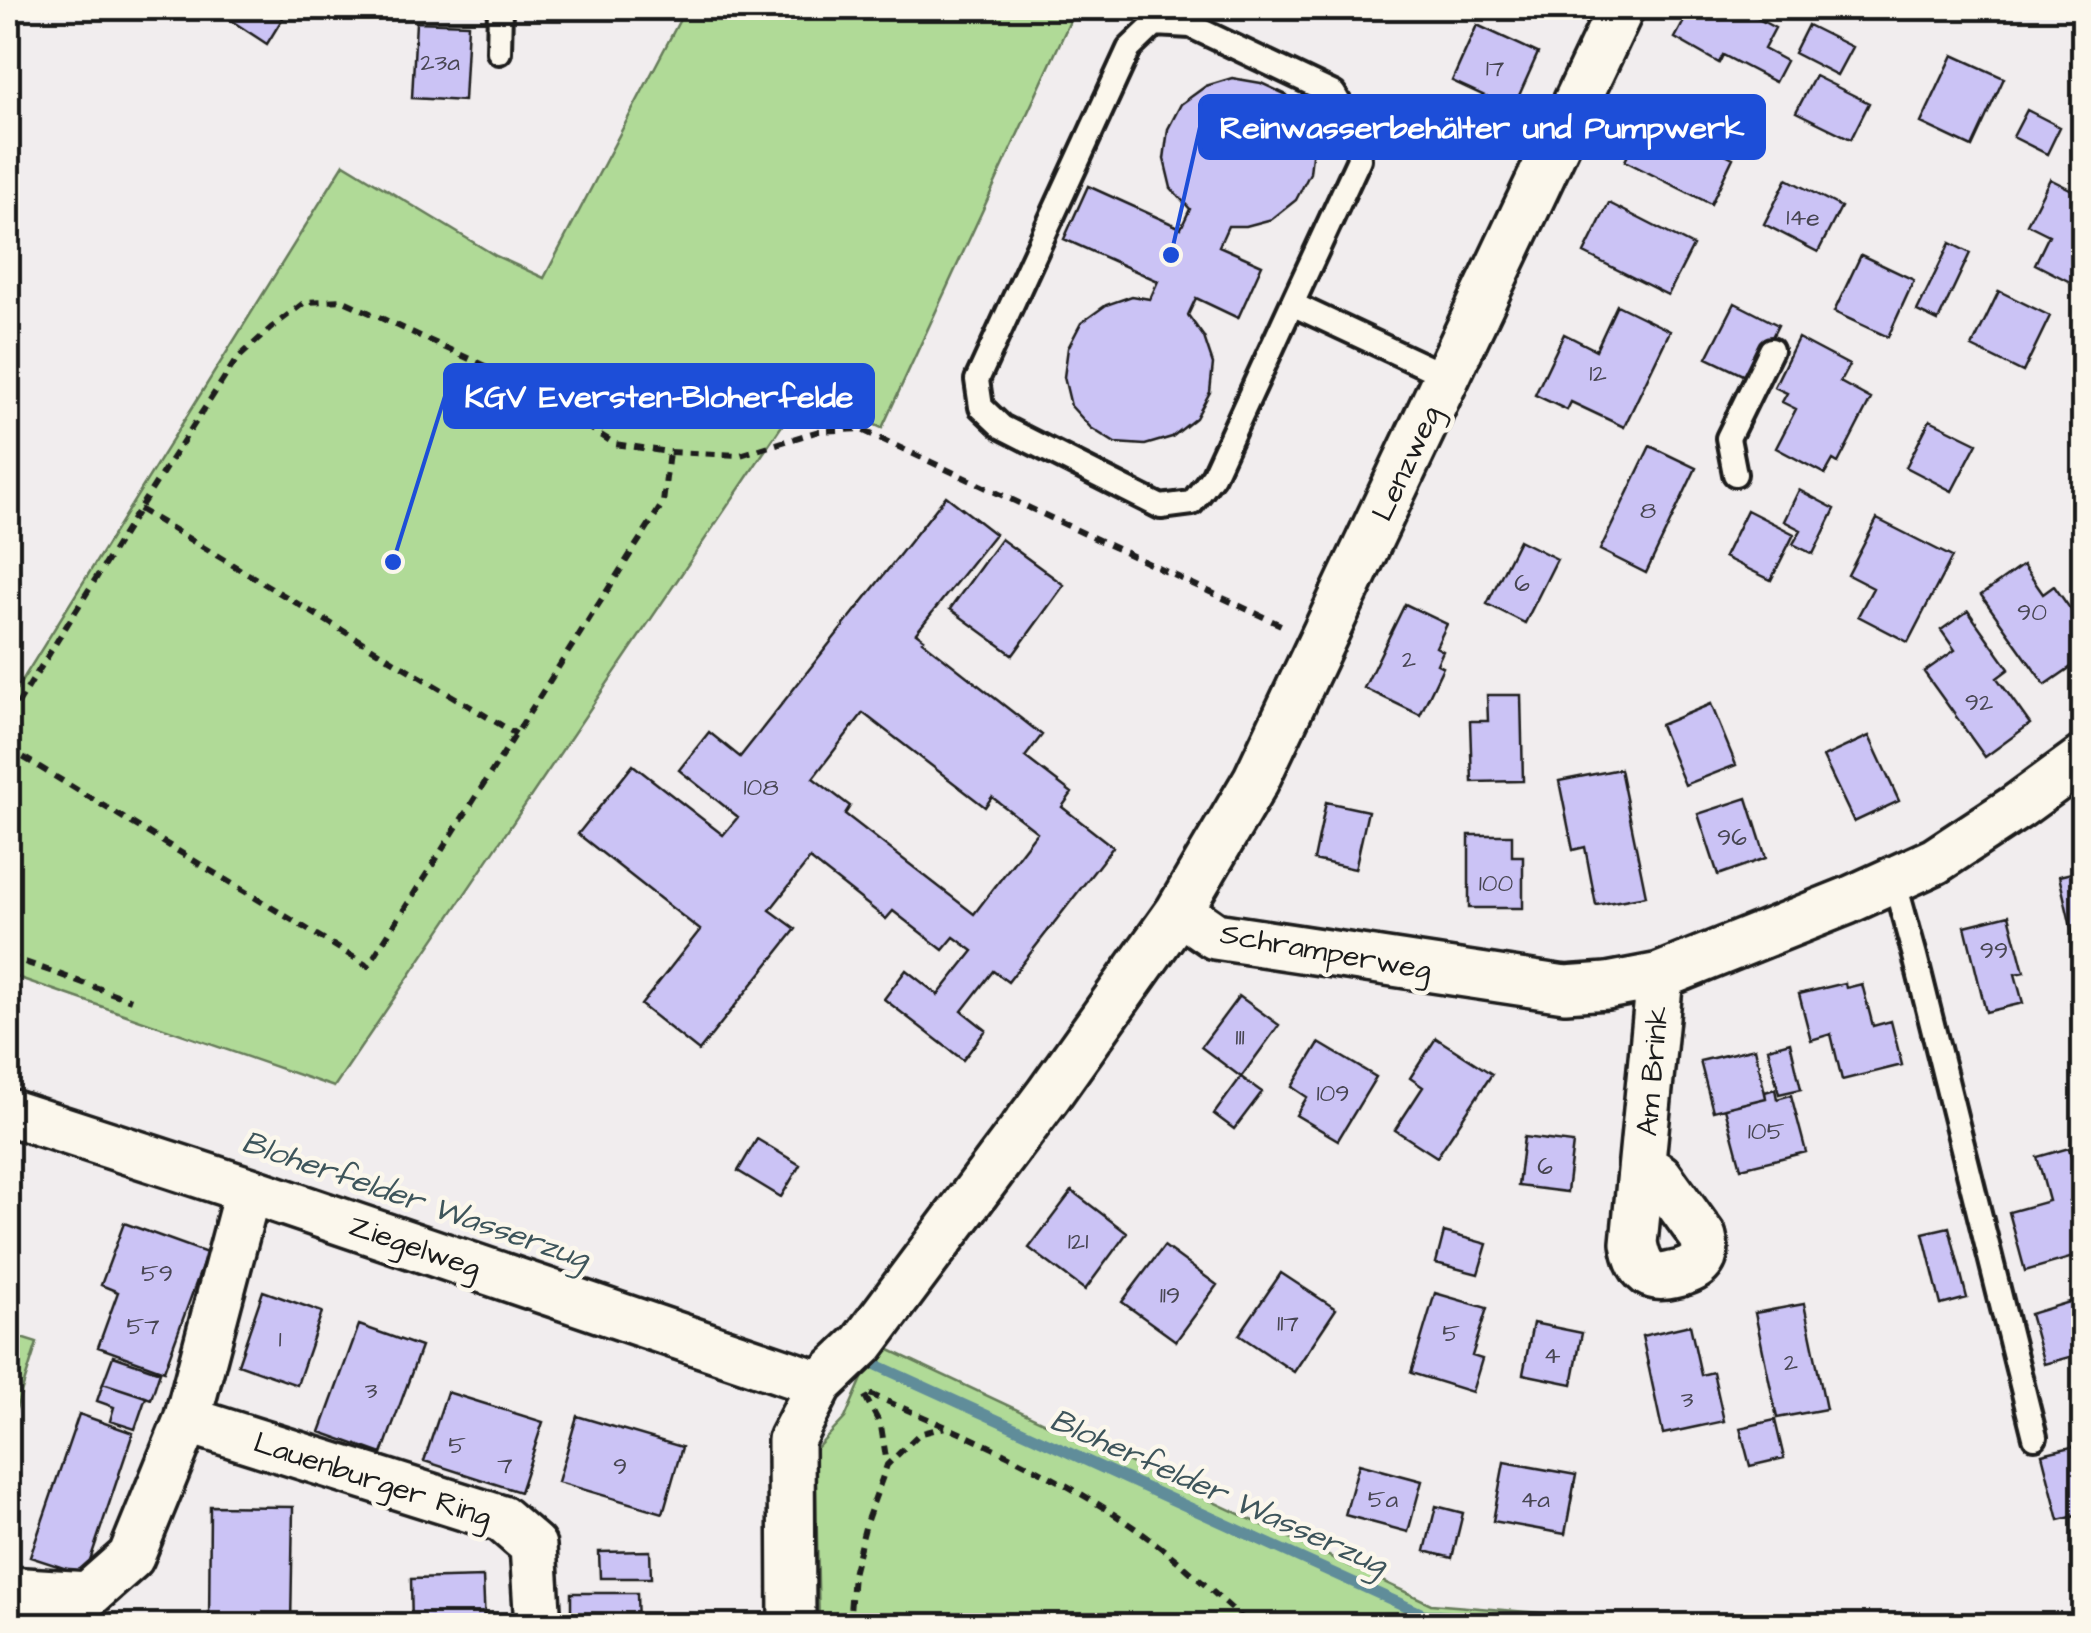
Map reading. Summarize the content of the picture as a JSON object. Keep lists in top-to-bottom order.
{
  "streets": {
    "street": [
      "Lenzweg",
      "Schramperweg",
      "Am Brink",
      "Ziegelweg",
      "Lauenburger Ring"
    ]
  },
  "crossings": [
    ["Lenzweg", "Schramperweg"],
    ["Schramperweg", "Am Brink"]
  ],
  "water": ["Bloherfelder Wasserzug"],
  "places": ["Reinwasserbehälter und Pumpwerk", "KGV Eversten-Bloherfelde"],
  "house_numbers": [
    "23a",
    "17",
    "14e",
    "12",
    "8",
    "6",
    "90",
    "2",
    "92",
    "108",
    "96",
    "100",
    "99",
    "111",
    "109",
    "105",
    "6",
    "121",
    "59",
    "119",
    "117",
    "57",
    "5",
    "1",
    "4",
    "2",
    "3",
    "3",
    "5",
    "7",
    "9",
    "5a",
    "4a"
  ]
}
